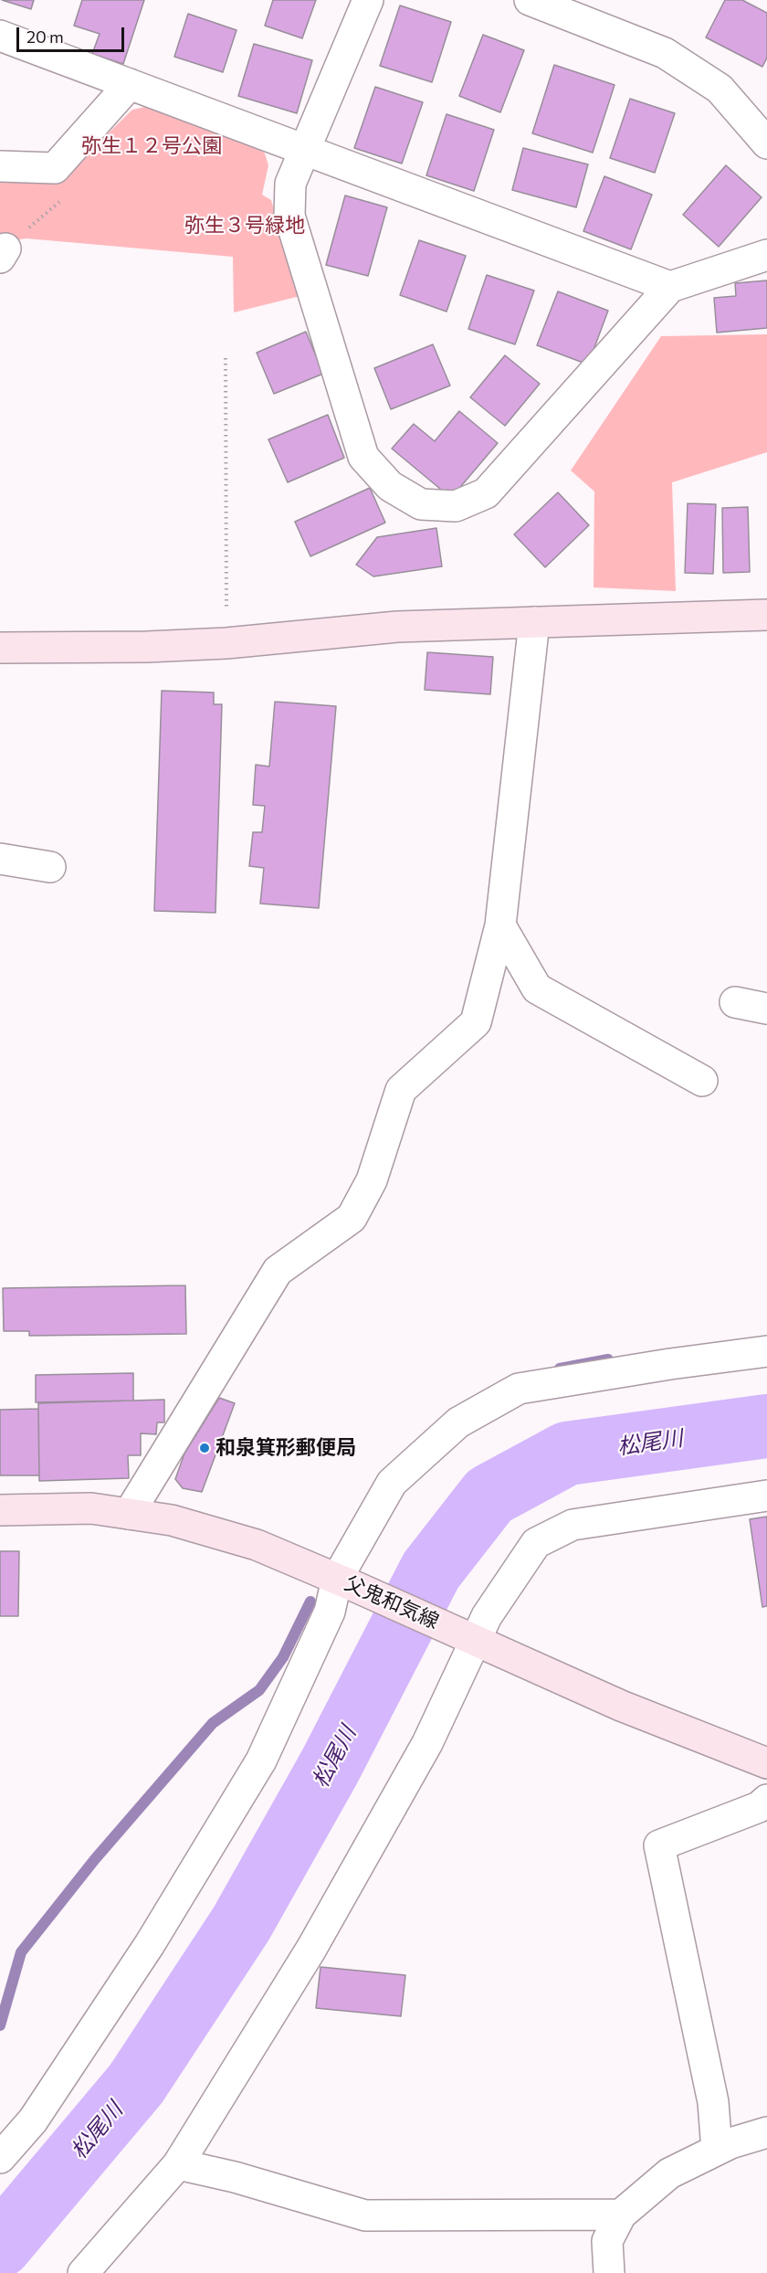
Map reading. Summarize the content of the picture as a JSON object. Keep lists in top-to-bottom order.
{
  "streets": {
    "main road": ["父鬼和気線"]
  },
  "water": ["松尾川"],
  "parks": ["弥生１２号公園", "弥生３号緑地"],
  "places": ["和泉箕形郵便局"],
  "scale_bar": "20 m"
}
